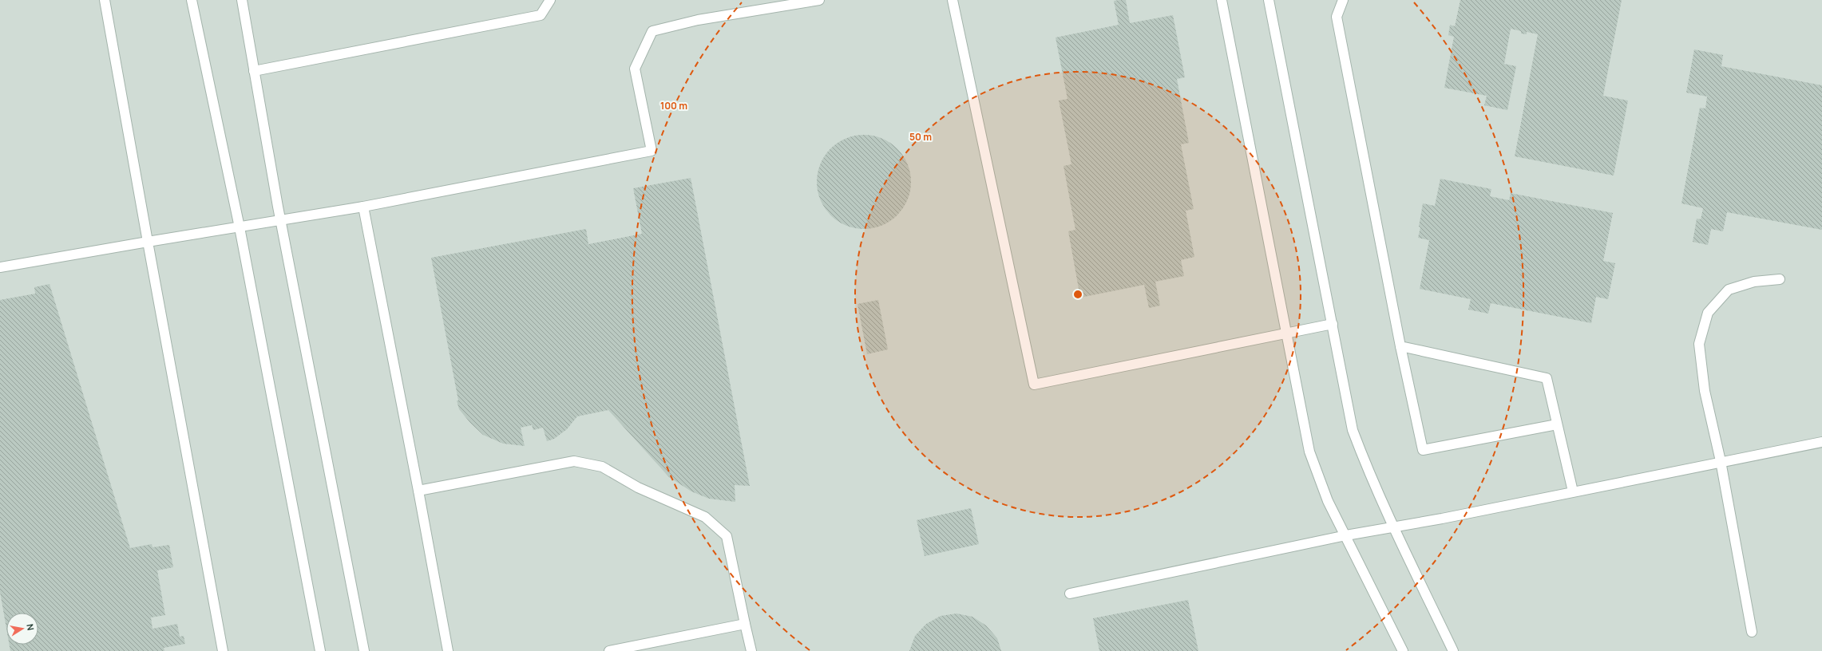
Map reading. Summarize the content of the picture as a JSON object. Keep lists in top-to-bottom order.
{
  "north": "right",
  "rings": ["100 m", "50 m"]
}
